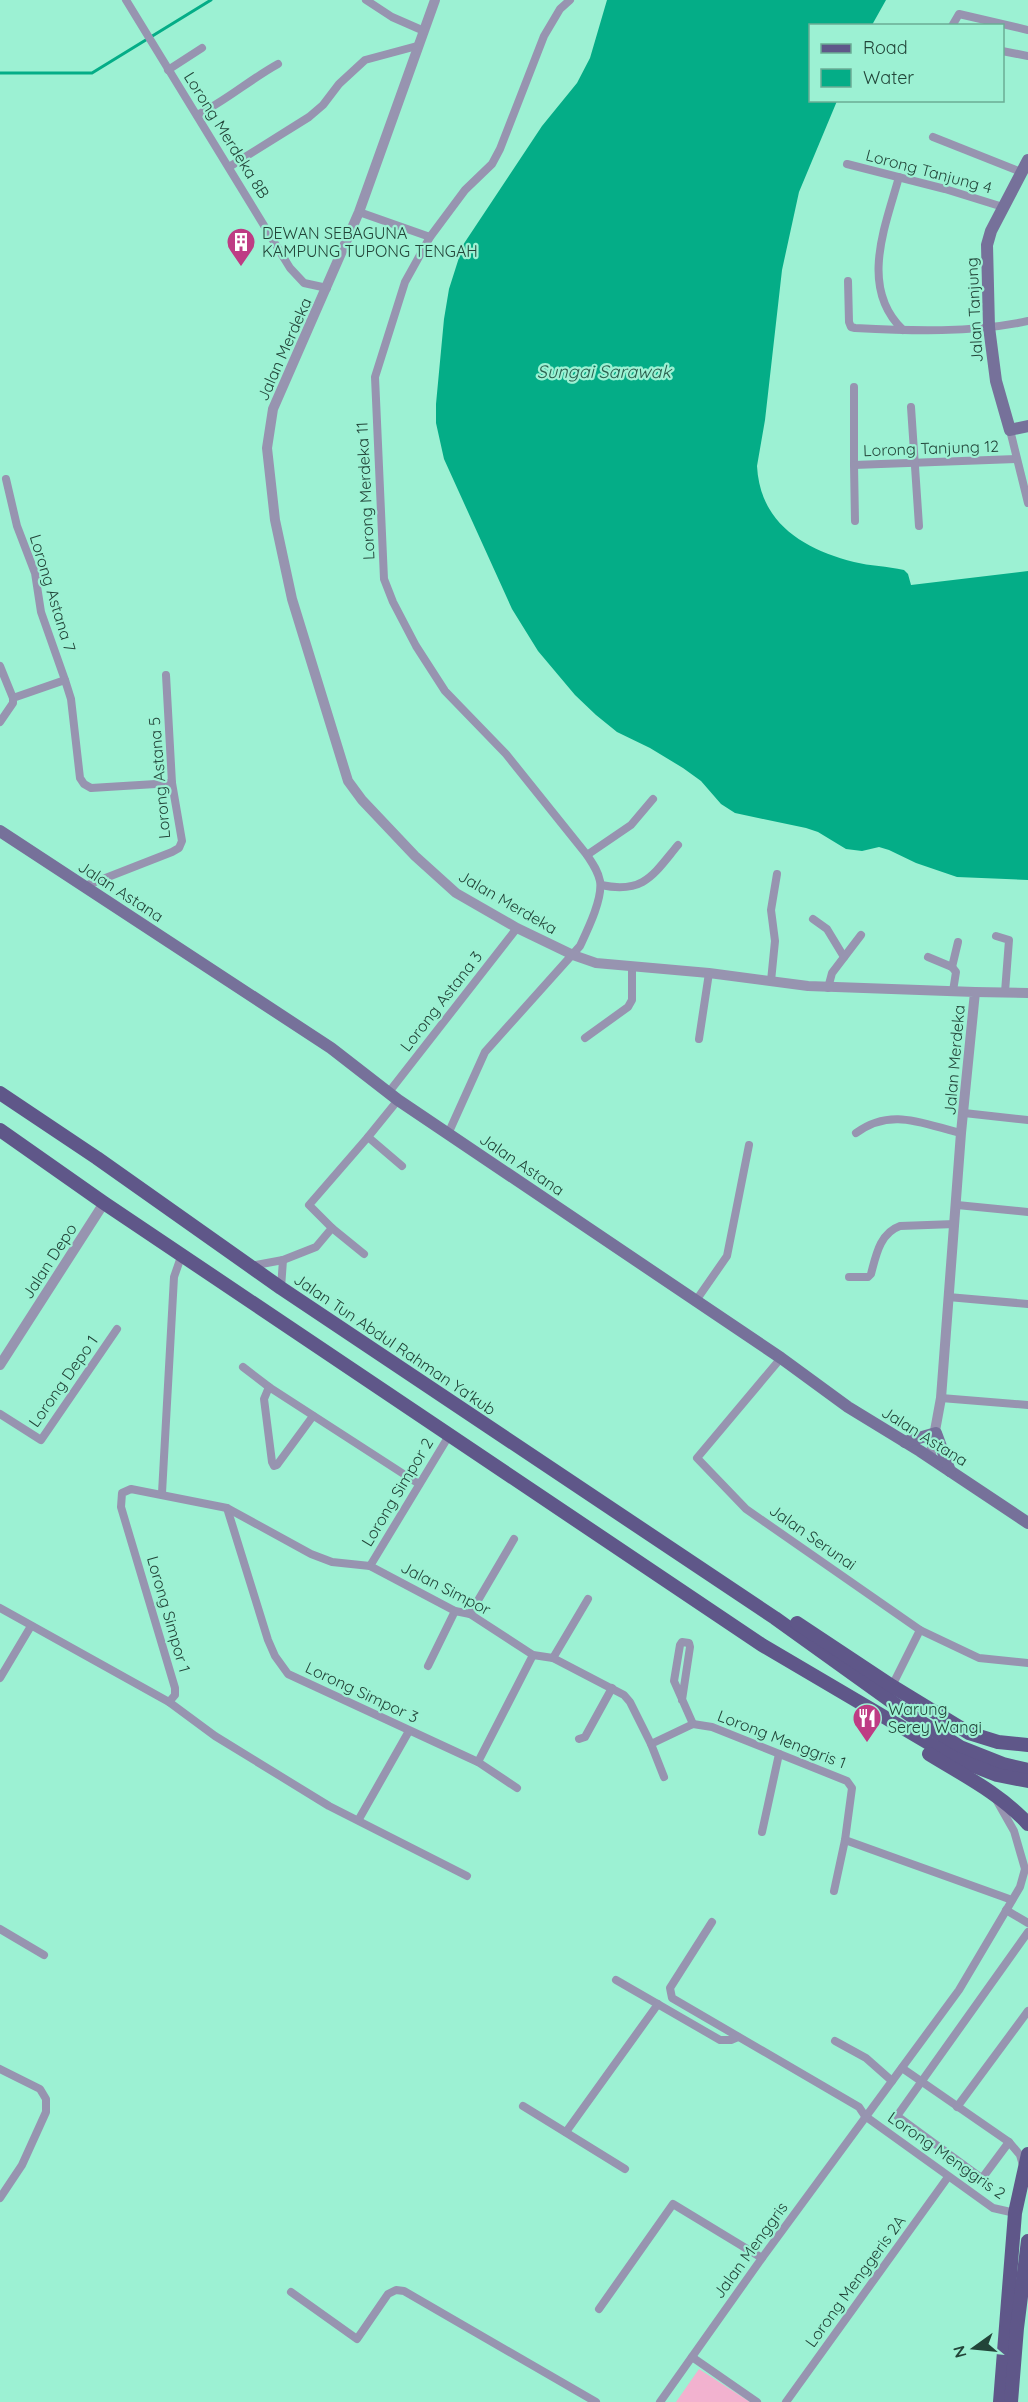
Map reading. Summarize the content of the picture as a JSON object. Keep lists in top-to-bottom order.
{
  "streets": {
    "main road": ["Jalan Tanjung", "Jalan Astana", "Jalan Tun Abdul Rahman Ya'kub"],
    "street": [
      "Lorong Merdeka 8B",
      "Lorong Tanjung 4",
      "Jalan Merdeka",
      "Lorong Tanjung 12",
      "Lorong Merdeka 11",
      "Lorong Astana 7",
      "Lorong Astana 5",
      "Lorong Astana 3",
      "Jalan Depo",
      "Lorong Depo 1",
      "Lorong Simpor 2",
      "Jalan Serunai",
      "Jalan Simpor",
      "Lorong Simpor 1",
      "Lorong Simpor 3",
      "Lorong Menggris 1",
      "Lorong Menggris 2",
      "Jalan Menggris",
      "Lorong Menggeris 2A"
    ]
  },
  "crossings": [
    ["Lorong Merdeka 8B", "Jalan Merdeka"],
    ["Lorong Tanjung 4", "Jalan Tanjung"],
    ["Jalan Tanjung", "Lorong Tanjung 12"],
    ["Jalan Merdeka", "Jalan Astana"],
    ["Jalan Merdeka", "Lorong Astana 3"],
    ["Lorong Astana 7", "Lorong Astana 5"],
    ["Lorong Astana 5", "Jalan Astana"],
    ["Jalan Astana", "Lorong Astana 3"],
    ["Jalan Astana", "Jalan Serunai"],
    ["Lorong Simpor 2", "Jalan Simpor"],
    ["Jalan Simpor", "Lorong Simpor 1"],
    ["Jalan Simpor", "Lorong Simpor 3"],
    ["Jalan Simpor", "Lorong Menggris 1"],
    ["Lorong Menggris 2", "Jalan Menggris"],
    ["Lorong Menggris 2", "Lorong Menggeris 2A"]
  ],
  "water": ["Sungai Sarawak"],
  "places": {
    "building": ["DEWAN SEBAGUNA KAMPUNG TUPONG TENGAH"],
    "restaurant": ["Warung Serey Wangi"]
  },
  "legend": ["Road", "Water"],
  "north": "left"
}
